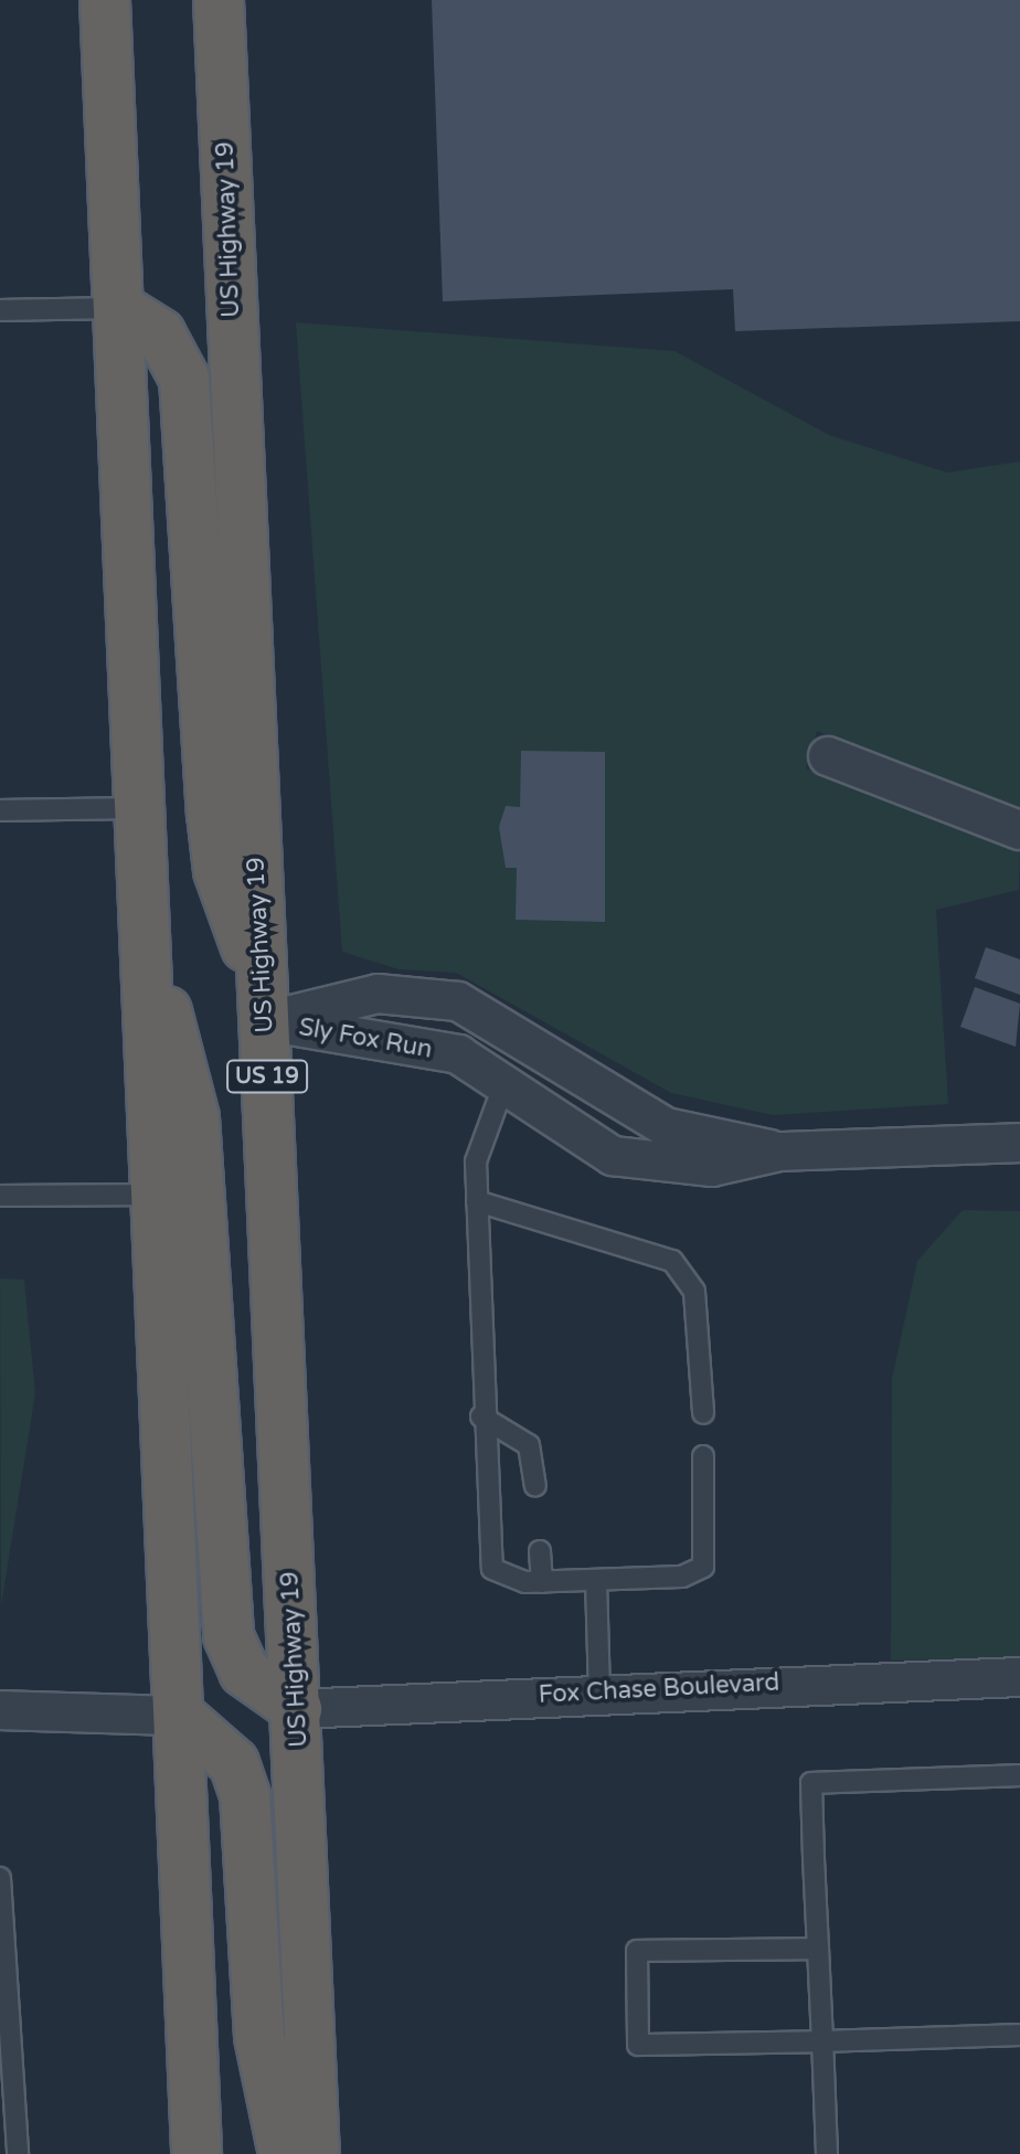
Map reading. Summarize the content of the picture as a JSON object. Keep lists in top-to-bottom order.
{
  "streets": {
    "highway": ["US Highway 19", "US 19"],
    "street": ["Sly Fox Run", "Fox Chase Boulevard"]
  },
  "crossings": [
    ["US Highway 19", "Sly Fox Run"],
    ["US Highway 19", "Fox Chase Boulevard"]
  ]
}
